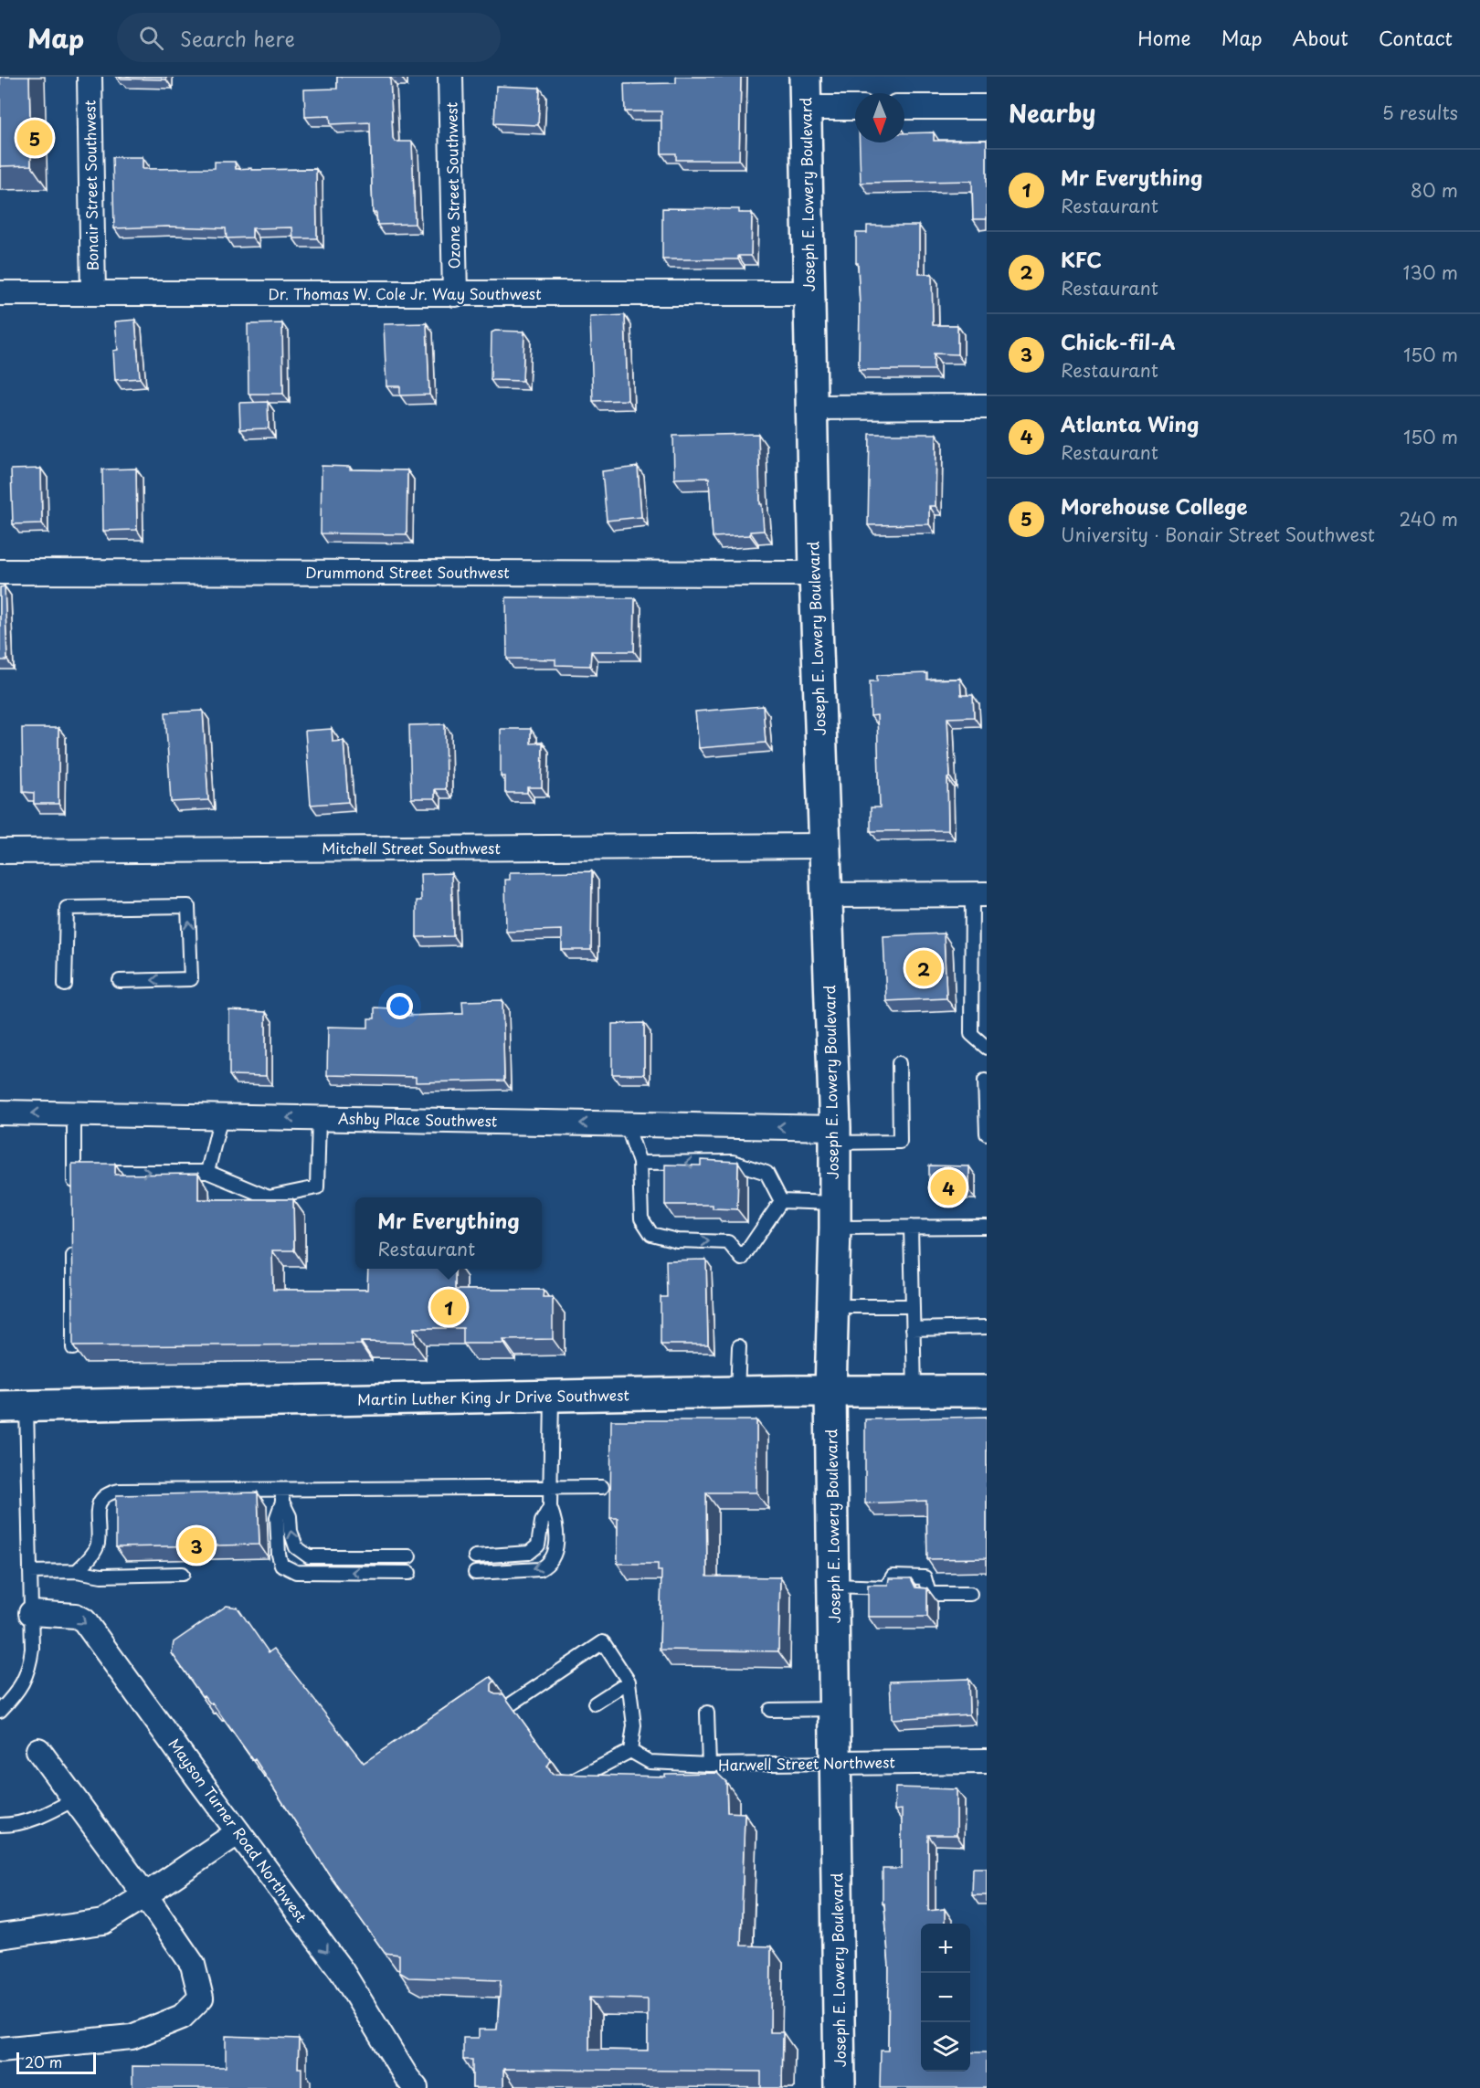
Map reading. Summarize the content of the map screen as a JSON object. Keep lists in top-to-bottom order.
{
  "streets": {
    "main road": ["Joseph E. Lowery Boulevard", "Martin Luther King Jr Drive Southwest"],
    "street": [
      "Bonair Street Southwest",
      "Ozone Street Southwest",
      "Dr. Thomas W. Cole Jr. Way Southwest",
      "Drummond Street Southwest",
      "Mitchell Street Southwest",
      "Ashby Place Southwest",
      "Harwell Street Northwest",
      "Mayson Turner Road Northwest"
    ]
  },
  "crossings": [
    ["Bonair Street Southwest", "Dr. Thomas W. Cole Jr. Way Southwest"],
    ["Ozone Street Southwest", "Dr. Thomas W. Cole Jr. Way Southwest"],
    ["Joseph E. Lowery Boulevard", "Dr. Thomas W. Cole Jr. Way Southwest"],
    ["Joseph E. Lowery Boulevard", "Drummond Street Southwest"],
    ["Joseph E. Lowery Boulevard", "Mitchell Street Southwest"],
    ["Joseph E. Lowery Boulevard", "Ashby Place Southwest"],
    ["Joseph E. Lowery Boulevard", "Martin Luther King Jr Drive Southwest"],
    ["Joseph E. Lowery Boulevard", "Harwell Street Northwest"]
  ],
  "one_way": ["Ashby Place Southwest", "Mayson Turner Road Northwest"],
  "scale_bar": "20 m",
  "north": "bottom",
  "page": {
    "header": "Map",
    "search": "Search here",
    "nav": [
      "Home",
      "Map",
      "About",
      "Contact"
    ],
    "heading": ["Nearby", "5 results"],
    "pins": [
      "5",
      "2",
      "4",
      "1",
      "3"
    ],
    "list": [
      {
        "mark": "1",
        "name": "Mr Everything",
        "note": "Restaurant",
        "value": "80 m"
      },
      {
        "mark": "2",
        "name": "KFC",
        "note": "Restaurant",
        "value": "130 m"
      },
      {
        "mark": "3",
        "name": "Chick-fil-A",
        "note": "Restaurant",
        "value": "150 m"
      },
      {
        "mark": "4",
        "name": "Atlanta Wing",
        "note": "Restaurant",
        "value": "150 m"
      },
      {
        "mark": "5",
        "name": "Morehouse College",
        "note": "University · Bonair Street Southwest",
        "value": "240 m"
      }
    ],
    "popup": ["Mr Everything", "Restaurant"],
    "map_buttons": ["+", "−"],
    "scale": "20 m"
  }
}
